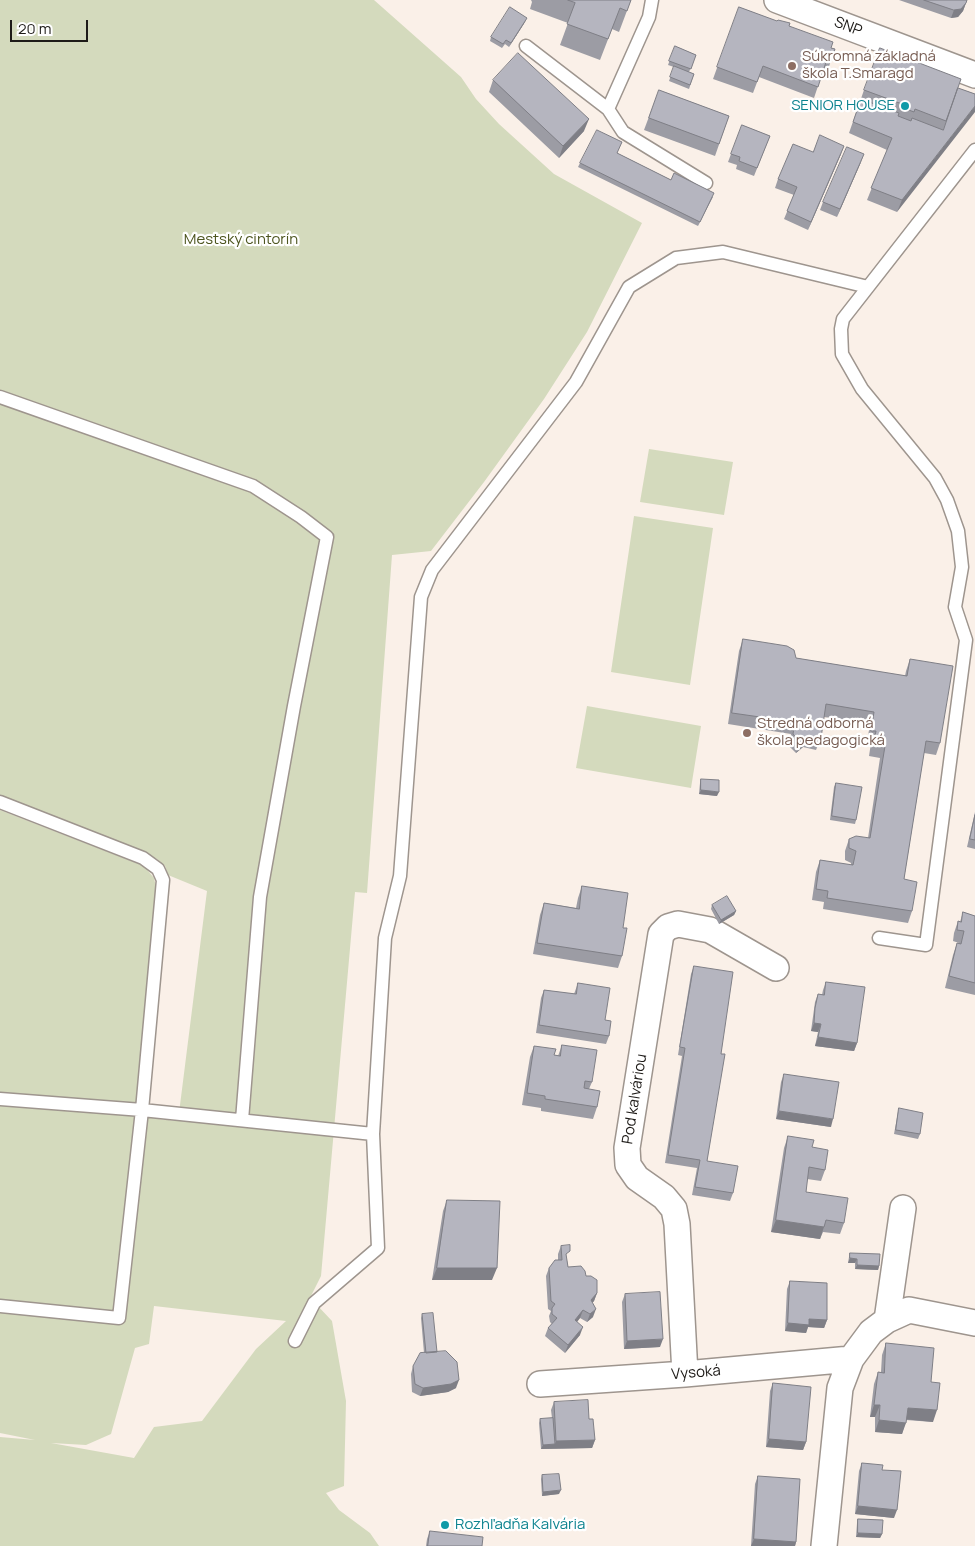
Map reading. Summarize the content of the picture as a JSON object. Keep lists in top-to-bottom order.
{
  "streets": {
    "street": ["SNP", "Pod kalváriou", "Vysoká"]
  },
  "crossings": [
    ["Pod kalváriou", "Vysoká"]
  ],
  "parks": ["Mestský cintorín"],
  "places": [
    "Súkromná základná škola T.Smaragd",
    "SENIOR HOUSE",
    "Stredná odborná škola pedagogická",
    "Rozhľadňa Kalvária"
  ],
  "scale_bar": "20 m"
}
